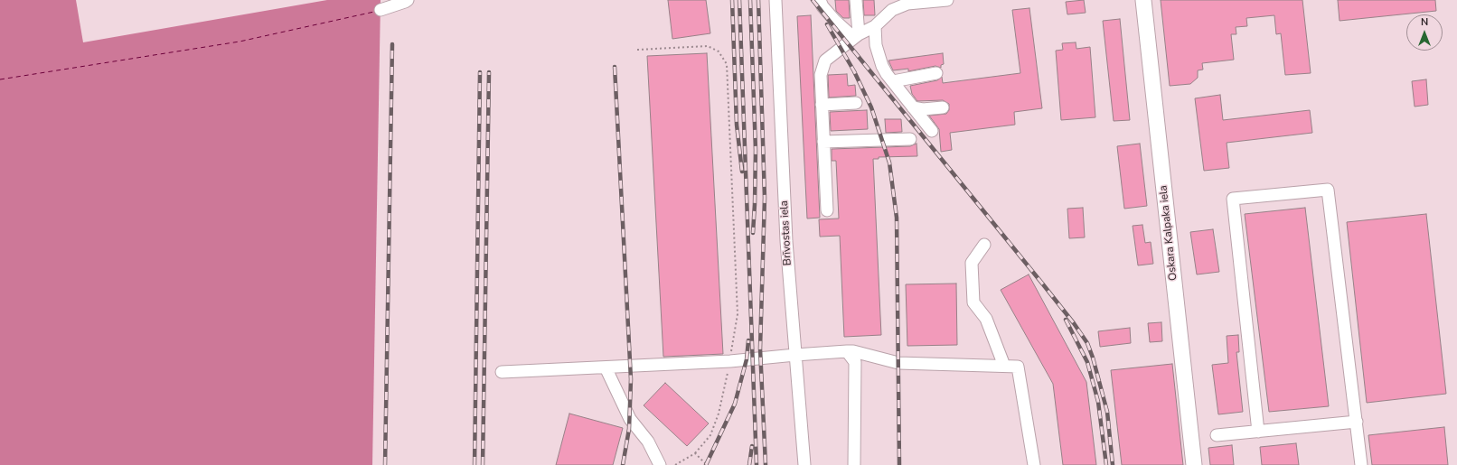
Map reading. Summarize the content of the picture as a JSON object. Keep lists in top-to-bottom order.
{
  "streets": {
    "main road": ["Oskara Kalpaka iela"],
    "street": ["Brīvostas iela"]
  },
  "north": "top"
}
